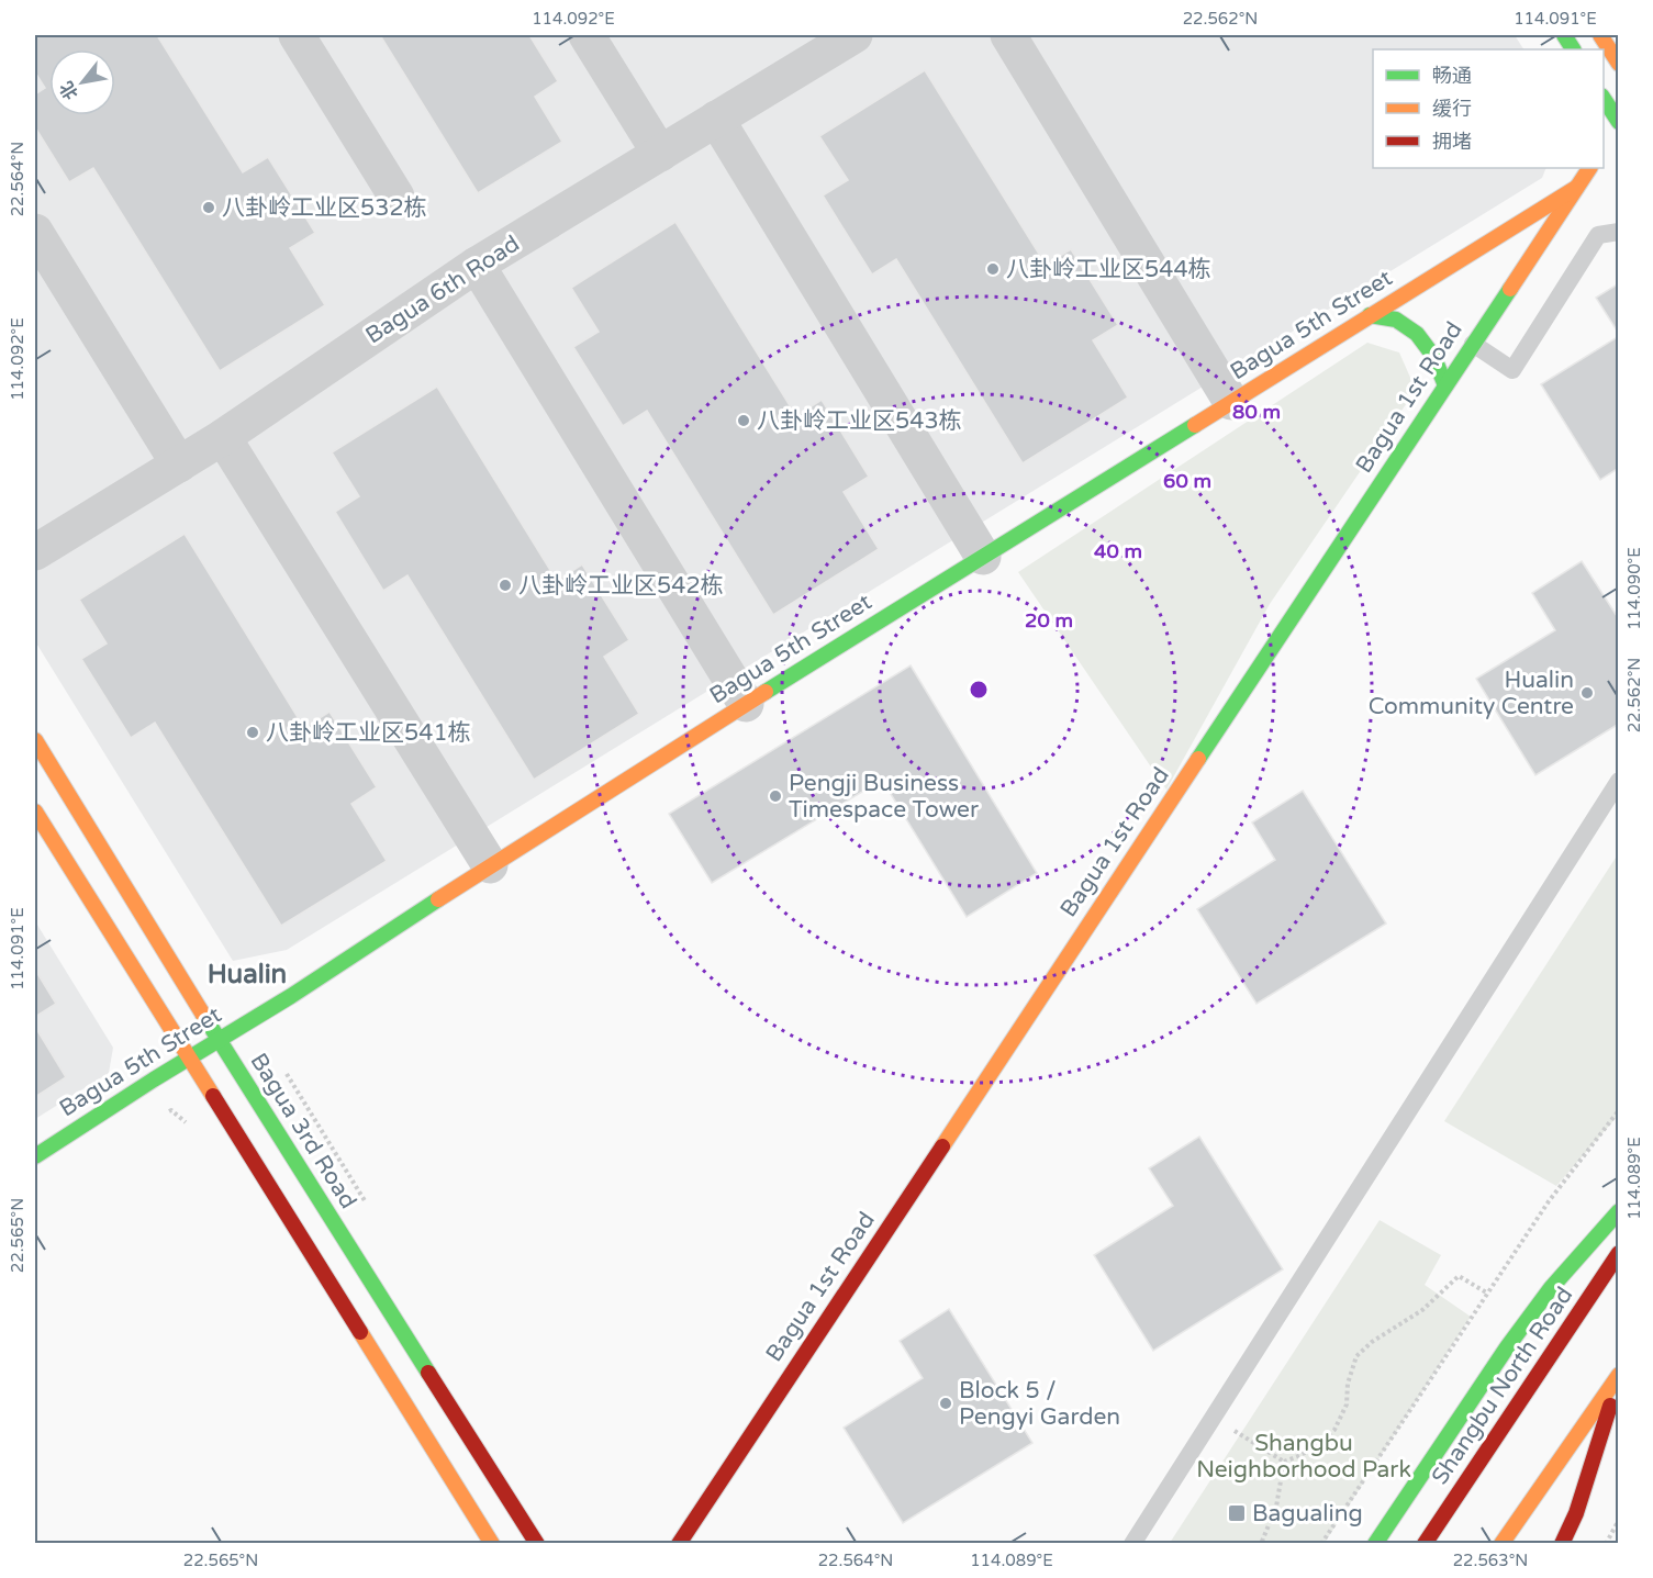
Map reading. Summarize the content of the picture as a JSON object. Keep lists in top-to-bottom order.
{
  "streets": {
    "street": [
      "Bagua 6th Road",
      "Bagua 5th Street",
      "Bagua 1st Road",
      "Bagua 3rd Road",
      "Shangbu North Road"
    ]
  },
  "crossings": [
    ["Bagua 5th Street", "Bagua 1st Road"],
    ["Bagua 5th Street", "Bagua 3rd Road"]
  ],
  "districts": ["Hualin"],
  "parks": ["Shangbu Neighborhood Park"],
  "places": {
    "other": [
      "八卦岭工业区532栋",
      "八卦岭工业区544栋",
      "八卦岭工业区543栋",
      "八卦岭工业区542栋",
      "Hualin Community Centre",
      "八卦岭工业区541栋",
      "Pengji Business Timespace Tower",
      "Block 5 / Pengyi Garden"
    ],
    "transit": ["Bagualing"]
  },
  "legend": ["畅通", "缓行", "拥堵"],
  "north": "bottom left",
  "coordinates": [
    "114.092°E",
    "22.562°N",
    "114.091°E",
    "22.564°N",
    "114.090°E",
    "114.089°E",
    "22.565°N",
    "22.563°N"
  ],
  "rings": [
    "80 m",
    "60 m",
    "40 m",
    "20 m"
  ]
}
